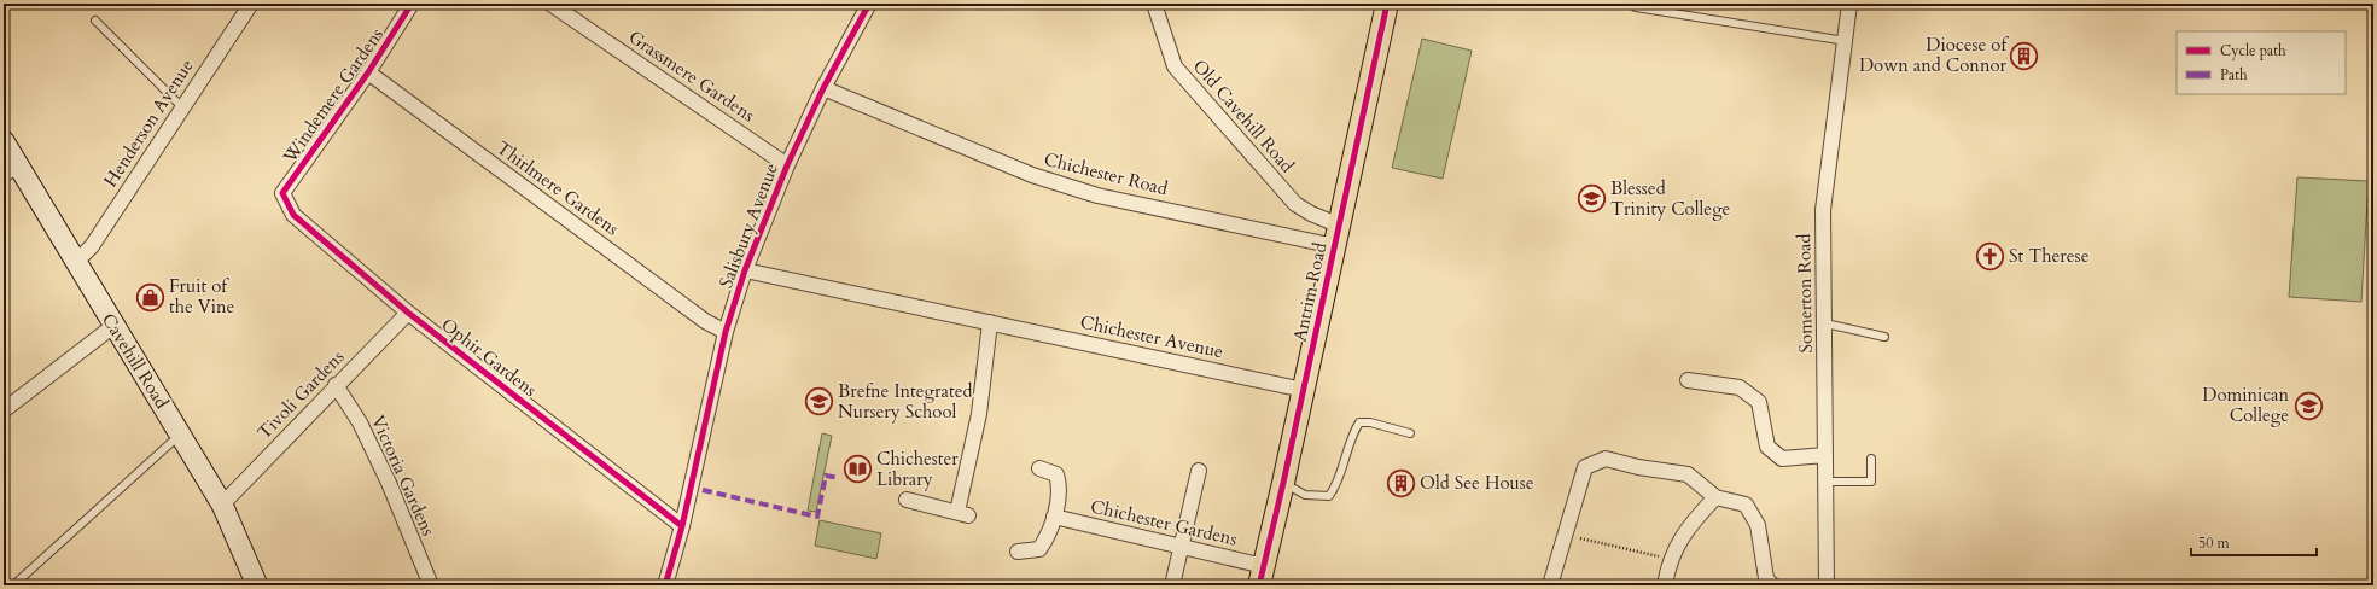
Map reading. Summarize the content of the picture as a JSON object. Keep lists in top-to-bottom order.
{
  "streets": {
    "main road": ["Antrim Road", "Cavehill Road"],
    "street": [
      "Grassmere Gardens",
      "Windemere Gardens",
      "Old Cavehill Road",
      "Henderson Avenue",
      "Chichester Road",
      "Thirlmere Gardens",
      "Salisbury Avenue",
      "Somerton Road",
      "Chichester Avenue",
      "Ophir Gardens",
      "Tivoli Gardens",
      "Victoria Gardens",
      "Chichester Gardens"
    ]
  },
  "crossings": [
    ["Grassmere Gardens", "Salisbury Avenue"],
    ["Windemere Gardens", "Thirlmere Gardens"],
    ["Windemere Gardens", "Ophir Gardens"],
    ["Old Cavehill Road", "Antrim Road"],
    ["Henderson Avenue", "Cavehill Road"],
    ["Chichester Road", "Salisbury Avenue"],
    ["Chichester Road", "Antrim Road"],
    ["Thirlmere Gardens", "Salisbury Avenue"],
    ["Salisbury Avenue", "Chichester Avenue"],
    ["Salisbury Avenue", "Ophir Gardens"],
    ["Antrim Road", "Chichester Avenue"],
    ["Antrim Road", "Chichester Gardens"],
    ["Ophir Gardens", "Tivoli Gardens"],
    ["Cavehill Road", "Tivoli Gardens"],
    ["Tivoli Gardens", "Victoria Gardens"]
  ],
  "places": {
    "building": ["Diocese of Down and Connor", "Old See House"],
    "school or university": ["Blessed Trinity College", "Brefne Integrated Nursery School", "Dominican College"],
    "church": ["St Therese"],
    "shop": ["Fruit of the Vine"],
    "library": ["Chichester Library"]
  },
  "legend": ["Cycle path", "Path"],
  "scale_bar": "50 m"
}
